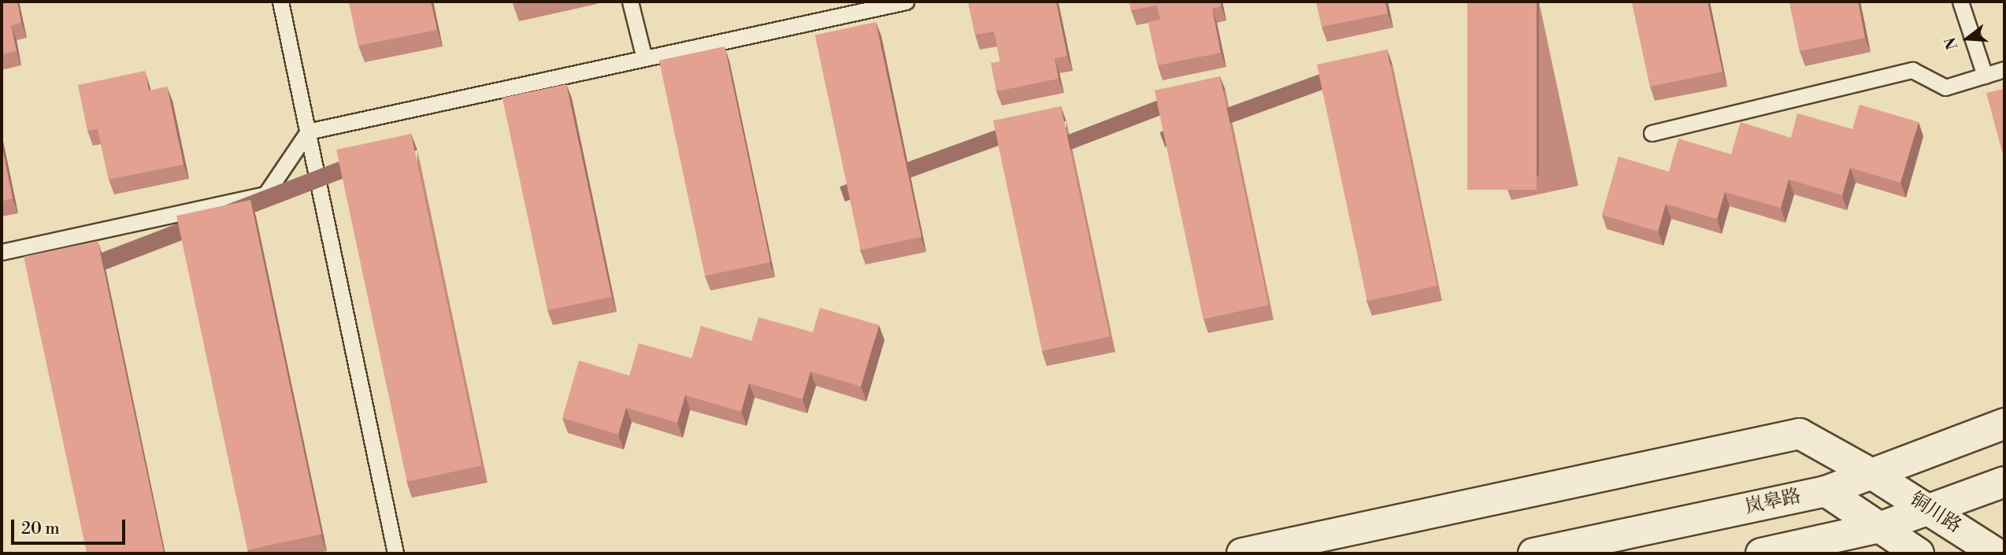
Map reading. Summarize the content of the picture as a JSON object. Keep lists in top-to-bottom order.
{
  "streets": {
    "main road": ["岚皋路", "铜川路"]
  },
  "crossings": [
    ["岚皋路", "铜川路"]
  ],
  "scale_bar": "20 m",
  "north": "left"
}
